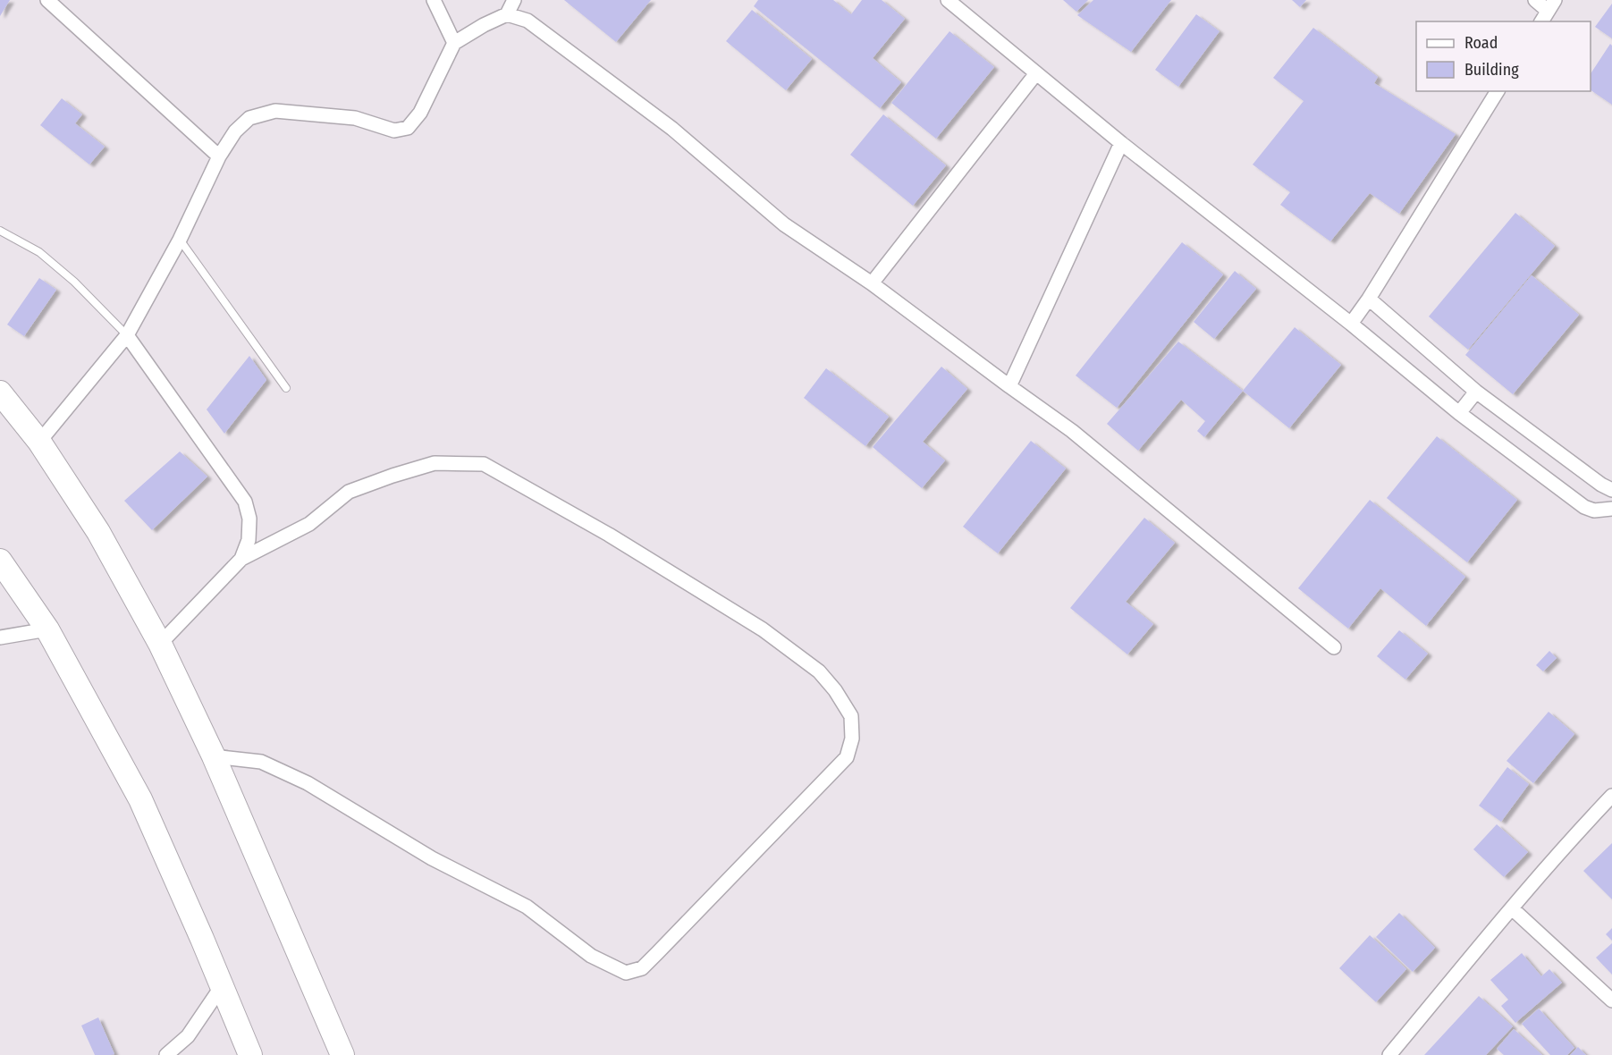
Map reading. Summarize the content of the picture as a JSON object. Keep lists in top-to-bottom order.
{
  "legend": ["Road", "Building"]
}
